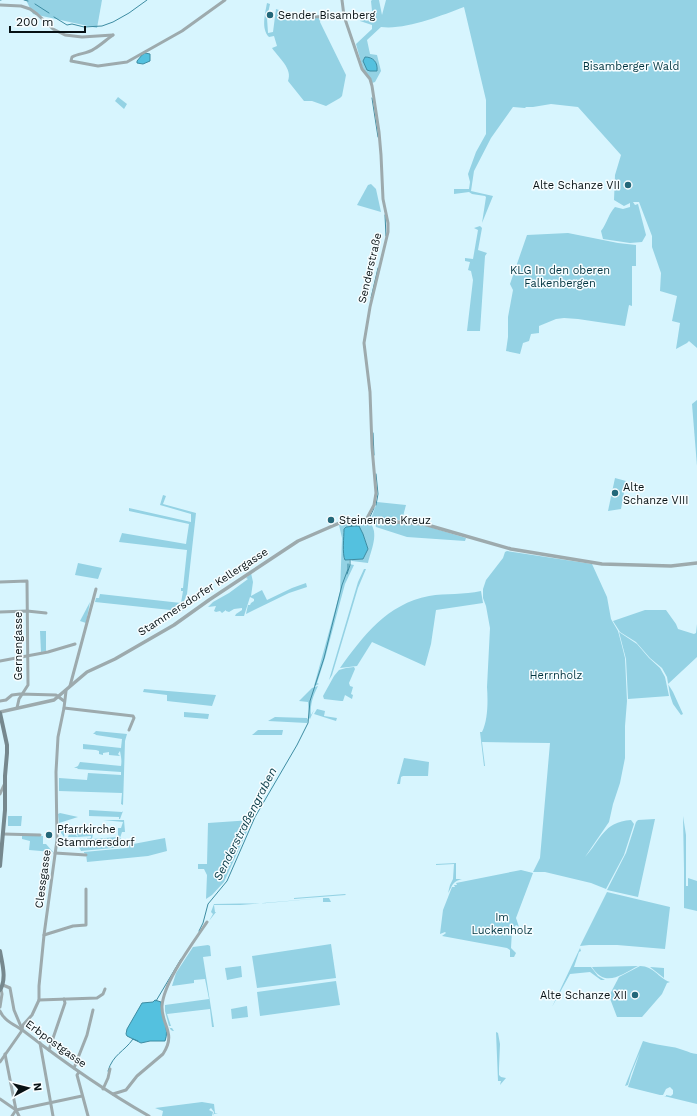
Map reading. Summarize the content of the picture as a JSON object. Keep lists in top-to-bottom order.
{
  "streets": {
    "street": [
      "Senderstraße",
      "Stammersdorfer Kellergasse",
      "Gernengasse",
      "Clessgasse",
      "Erbpostgasse"
    ]
  },
  "crossings": [
    ["Senderstraße", "Stammersdorfer Kellergasse"],
    ["Stammersdorfer Kellergasse", "Gernengasse"],
    ["Stammersdorfer Kellergasse", "Clessgasse"],
    ["Clessgasse", "Erbpostgasse"]
  ],
  "water": ["Senderstraßengraben"],
  "parks": [
    "Bisamberger Wald",
    "KLG In den oberen Falkenbergen",
    "Herrnholz",
    "Im Luckenholz"
  ],
  "places": [
    "Sender Bisamberg",
    "Alte Schanze VII",
    "Alte Schanze VIII",
    "Steinernes Kreuz",
    "Pfarrkirche Stammersdorf",
    "Alte Schanze XII"
  ],
  "scale_bar": "200 m",
  "north": "right"
}
